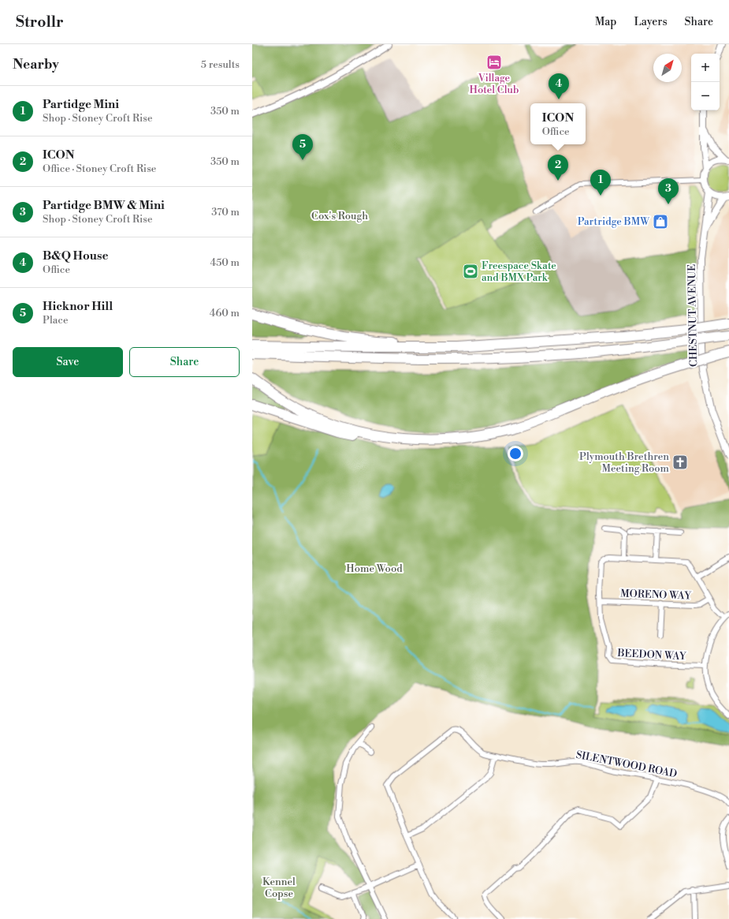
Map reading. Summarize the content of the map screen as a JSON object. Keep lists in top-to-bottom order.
{
  "streets": {
    "street": [
      "CHESTNUT AVENUE",
      "MORENO WAY",
      "BEEDON WAY",
      "SILENTWOOD ROAD"
    ]
  },
  "crossings": [
    ["MORENO WAY", "BEEDON WAY"]
  ],
  "parks": ["Cox's Rough", "Home Wood", "Kennel Copse"],
  "places": {
    "hotel": ["Village Hotel Club"],
    "shop": ["Partridge BMW"],
    "sports": ["Freespace Skate and BMX Park"],
    "church": ["Plymouth Brethren Meeting Room"]
  },
  "north": "top right",
  "page": {
    "header": "Strollr",
    "nav": ["Map", "Layers", "Share"],
    "heading": ["Nearby", "5 results"],
    "map_buttons": ["+", "−"],
    "pins": [
      "4",
      "5",
      "2",
      "1",
      "3"
    ],
    "list": [
      {
        "mark": "1",
        "name": "Partidge Mini",
        "note": "Shop · Stoney Croft Rise",
        "value": "350 m"
      },
      {
        "mark": "2",
        "name": "ICON",
        "note": "Office · Stoney Croft Rise",
        "value": "350 m"
      },
      {
        "mark": "3",
        "name": "Partidge BMW & Mini",
        "note": "Shop · Stoney Croft Rise",
        "value": "370 m"
      },
      {
        "mark": "4",
        "name": "B&Q House",
        "note": "Office",
        "value": "450 m"
      },
      {
        "mark": "5",
        "name": "Hicknor Hill",
        "note": "Place",
        "value": "460 m"
      }
    ],
    "popup": ["ICON", "Office"],
    "buttons": ["Save", "Share"]
  }
}
